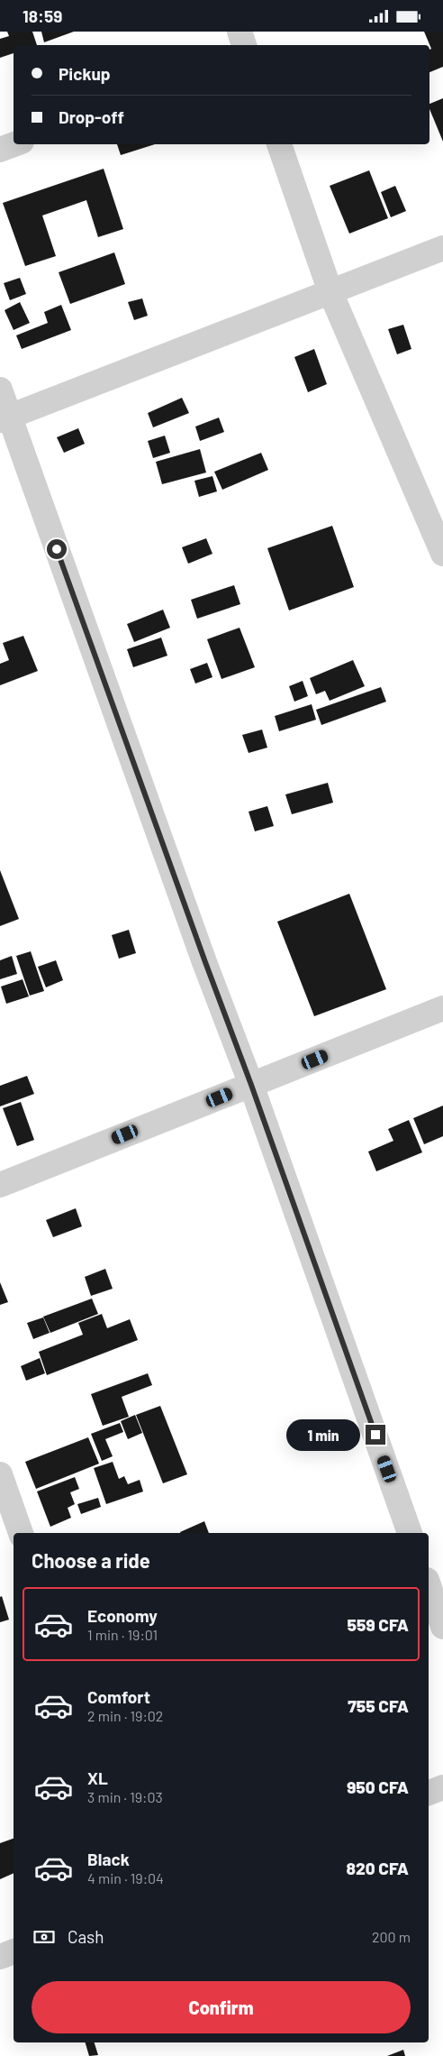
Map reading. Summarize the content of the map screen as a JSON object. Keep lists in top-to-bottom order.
{
  "page": {
    "status": "18:59",
    "banner": ["Pickup", "Drop-off"],
    "bubble": "1 min",
    "heading": "Choose a ride",
    "list": [
      {
        "name": "Economy",
        "note": "1 min · 19:01",
        "value": "559 CFA"
      },
      {
        "name": "Comfort",
        "note": "2 min · 19:02",
        "value": "755 CFA"
      },
      {
        "name": "XL",
        "note": "3 min · 19:03",
        "value": "950 CFA"
      },
      {
        "name": "Black",
        "note": "4 min · 19:04",
        "value": "820 CFA"
      }
    ],
    "pay": ["Cash", "200 m"],
    "buttons": "Confirm"
  }
}
